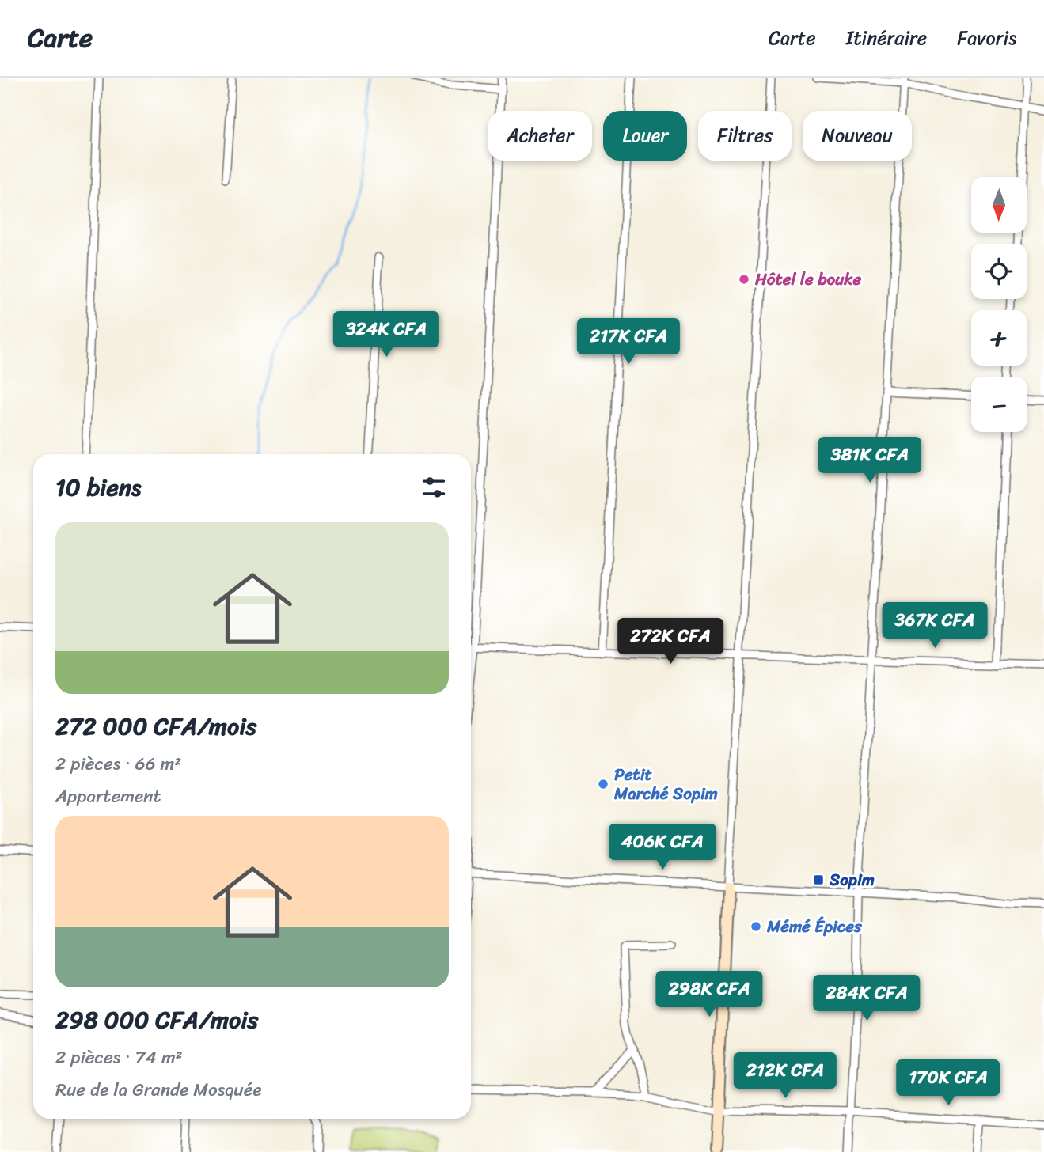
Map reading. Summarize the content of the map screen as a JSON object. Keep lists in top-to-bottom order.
{
  "places": {
    "other": ["Hôtel le bouke", "Petit Marché Sopim", "Mémé Épices"],
    "transit": ["Sopim"]
  },
  "north": "bottom",
  "page": {
    "header": "Carte",
    "nav": ["Carte", "Itinéraire", "Favoris"],
    "chip": [
      "Acheter",
      "Louer",
      "Filtres",
      "Nouveau"
    ],
    "map_buttons": ["+", "−"],
    "price": [
      "324K CFA",
      "217K CFA",
      "381K CFA",
      "367K CFA",
      "272K CFA",
      "406K CFA",
      "298K CFA",
      "284K CFA",
      "212K CFA",
      "170K CFA"
    ],
    "heading": "10 biens",
    "list": [
      {
        "name": "272 000 CFA/mois",
        "note": "2 pièces · 66 m² · Appartement"
      },
      {
        "name": "298 000 CFA/mois",
        "note": "2 pièces · 74 m² · Rue de la Grande Mosquée"
      }
    ]
  }
}
